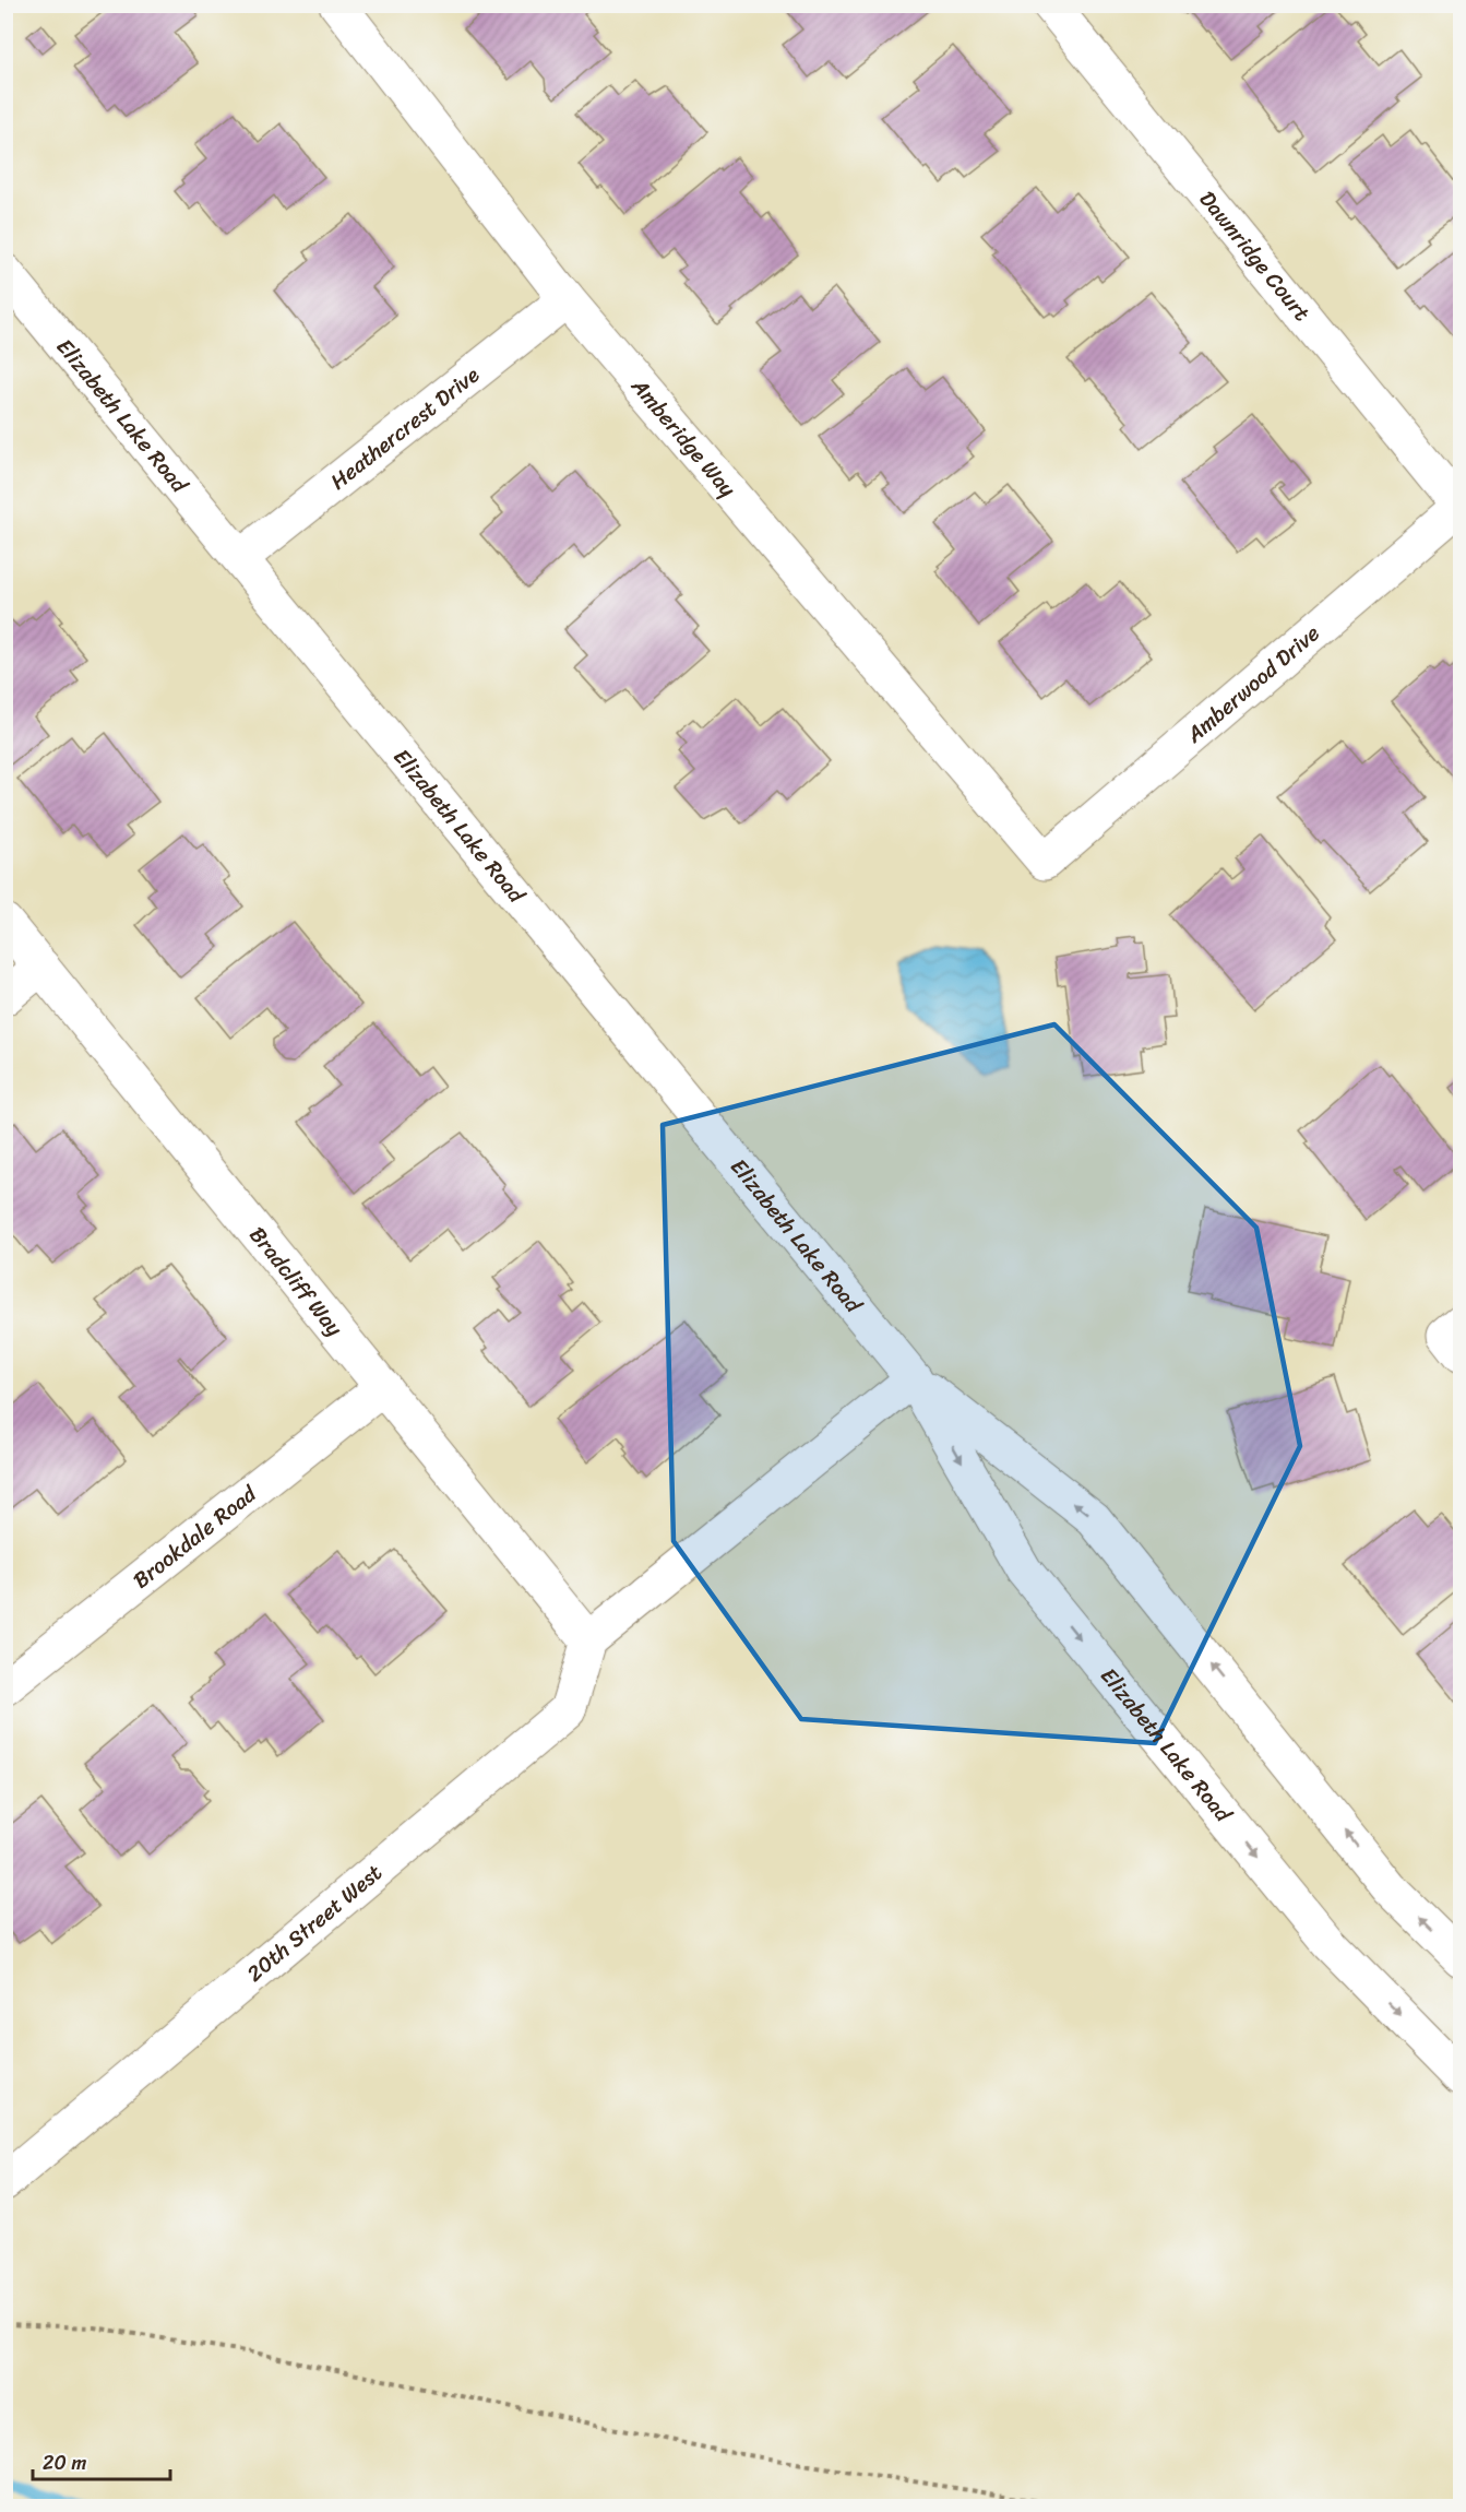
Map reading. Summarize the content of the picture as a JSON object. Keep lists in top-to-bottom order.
{
  "streets": {
    "street": [
      "Dawnridge Court",
      "Elizabeth Lake Road",
      "Heathercrest Drive",
      "Amberidge Way",
      "Amberwood Drive",
      "Bradcliff Way",
      "Brookdale Road",
      "20th Street West"
    ]
  },
  "crossings": [
    ["Dawnridge Court", "Amberwood Drive"],
    ["Elizabeth Lake Road", "Heathercrest Drive"],
    ["Heathercrest Drive", "Amberidge Way"],
    ["Amberidge Way", "Amberwood Drive"],
    ["Bradcliff Way", "Brookdale Road"],
    ["Bradcliff Way", "20th Street West"]
  ],
  "scale_bar": "20 m"
}
